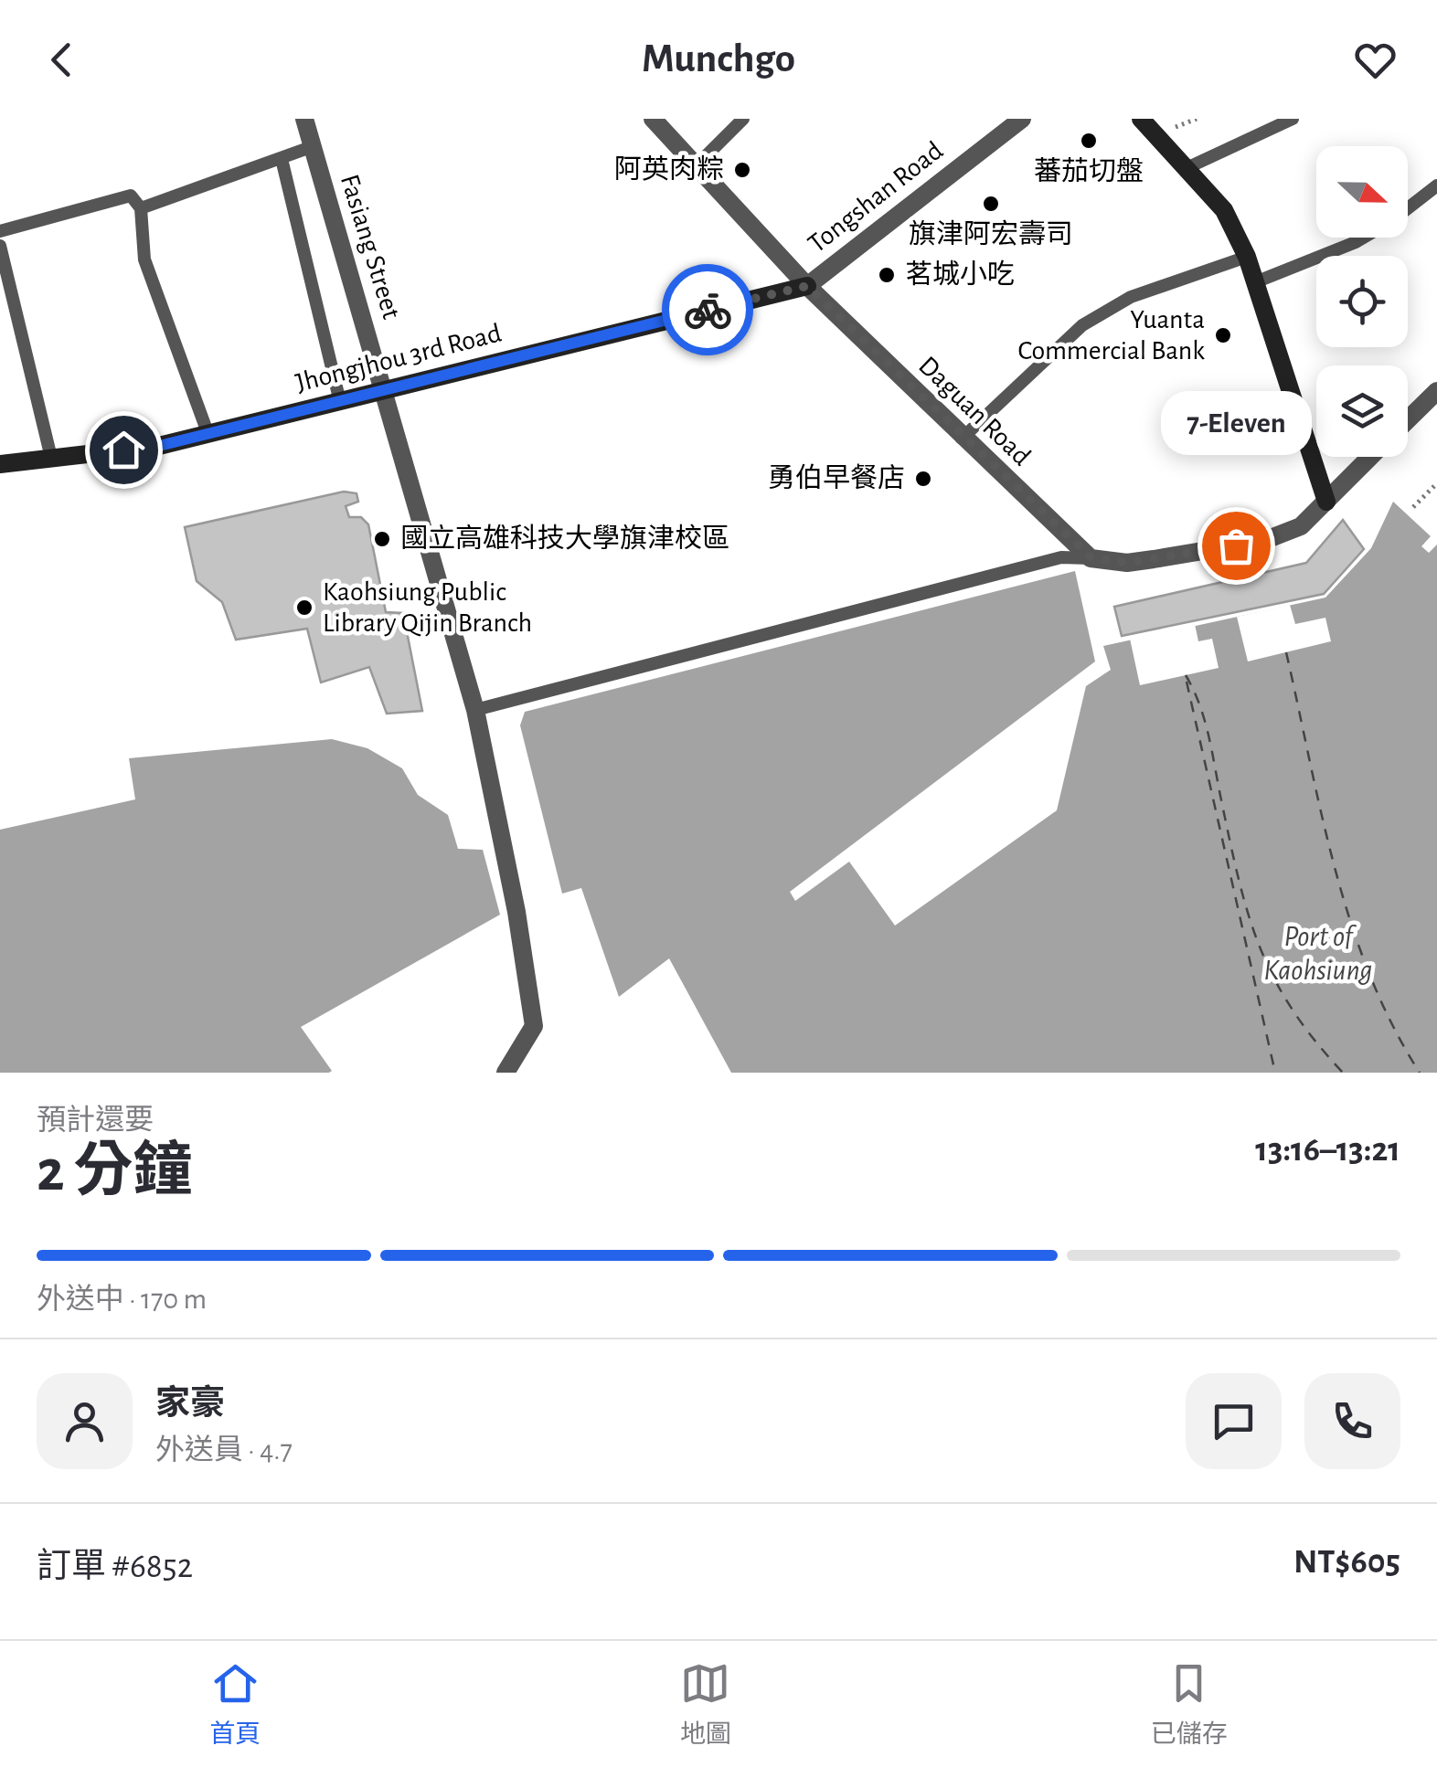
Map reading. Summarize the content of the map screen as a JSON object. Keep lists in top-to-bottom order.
{
  "streets": {
    "street": [
      "Tongshan Road",
      "Fasiang Street",
      "Jhongjhou 3rd Road",
      "Daguan Road"
    ]
  },
  "crossings": [
    ["Tongshan Road", "Jhongjhou 3rd Road"],
    ["Tongshan Road", "Daguan Road"],
    ["Fasiang Street", "Jhongjhou 3rd Road"],
    ["Jhongjhou 3rd Road", "Daguan Road"]
  ],
  "water": ["Port of Kaohsiung"],
  "places": [
    "蕃茄切盤",
    "阿英肉粽",
    "旗津阿宏壽司",
    "茗城小吃",
    "Yuanta Commercial Bank",
    "勇伯早餐店",
    "國立高雄科技大學旗津校區",
    "7-Eleven",
    "Kaohsiung Public Library Qijin Branch"
  ],
  "north": "right",
  "page": {
    "header": "Munchgo",
    "bubble": "7-Eleven",
    "heading": ["2 分鐘", "預計還要", "13:16–13:21"],
    "panel": [
      "家豪",
      "外送員 · 4.7",
      "訂單 #6852",
      "NT$605"
    ],
    "bar": "外送中 · 170 m",
    "tabs": ["首頁", "地圖", "已儲存"]
  }
}
